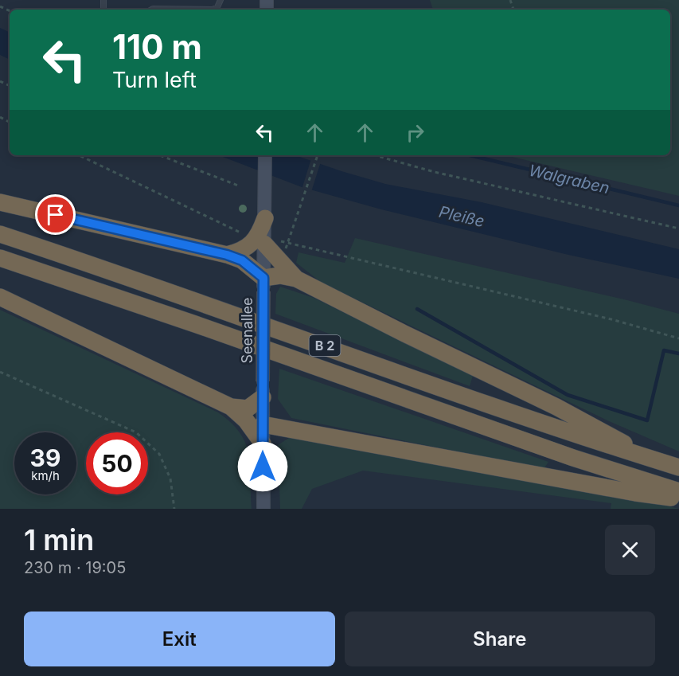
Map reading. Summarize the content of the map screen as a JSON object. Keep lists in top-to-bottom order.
{
  "streets": {
    "highway": ["B 2"],
    "main road": ["Seenallee"]
  },
  "water": ["Walgraben", "Pleiße"],
  "page": {
    "turn": ["110 m", "Turn left"],
    "speed": "39 km/h",
    "limit": "50",
    "heading": ["1 min", "230 m · 19:05"],
    "buttons": ["Exit", "Share"]
  }
}
